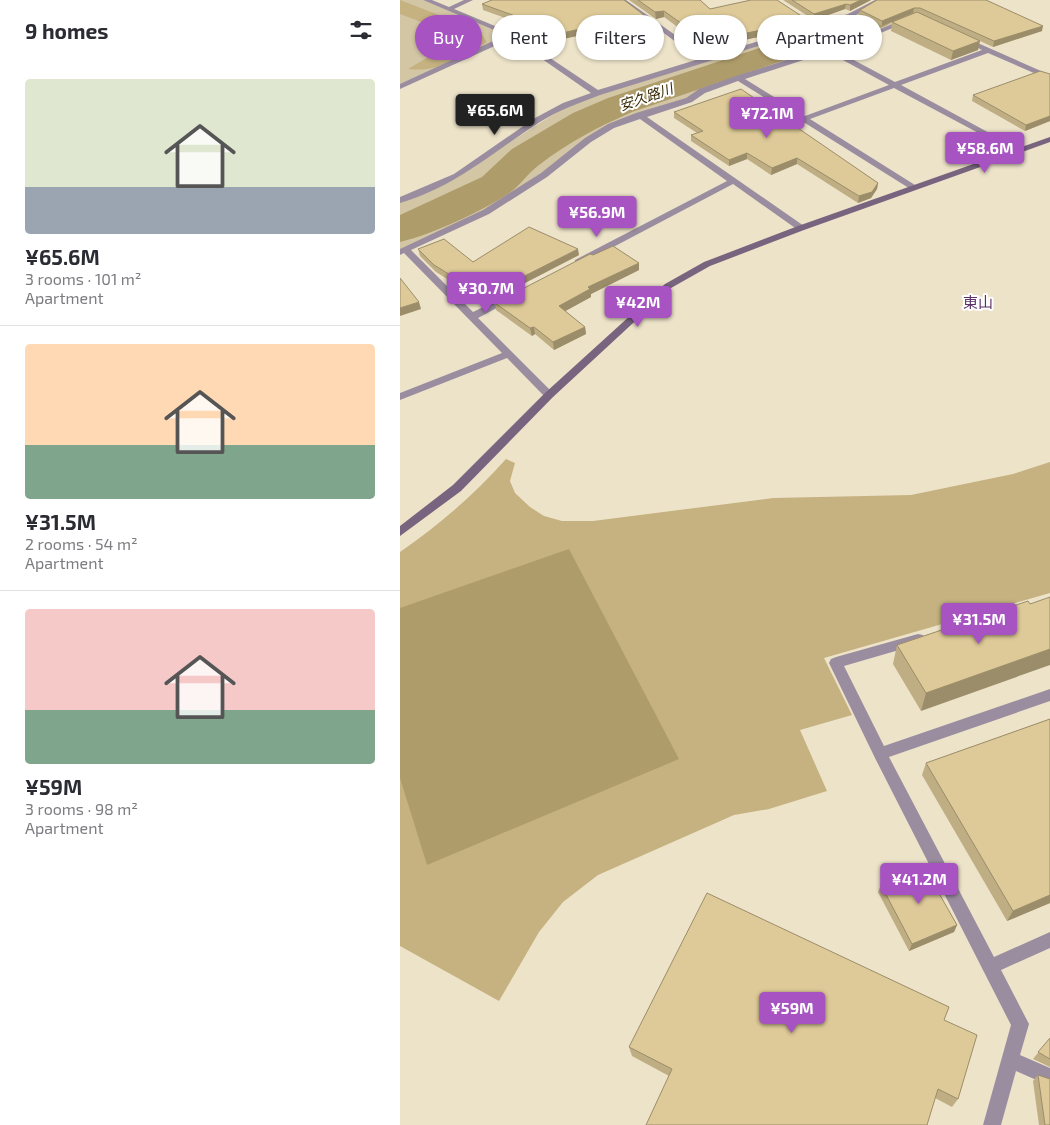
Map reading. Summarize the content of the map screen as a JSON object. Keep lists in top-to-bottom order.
{
  "districts": ["東山"],
  "water": ["安久路川"],
  "page": {
    "heading": "9 homes",
    "chip": [
      "Buy",
      "Rent",
      "Filters",
      "New",
      "Apartment"
    ],
    "list": [
      {
        "name": "¥65.6M",
        "note": "3 rooms · 101 m² · Apartment"
      },
      {
        "name": "¥31.5M",
        "note": "2 rooms · 54 m² · Apartment"
      },
      {
        "name": "¥59M",
        "note": "3 rooms · 98 m² · Apartment"
      }
    ],
    "price": [
      "¥65.6M",
      "¥72.1M",
      "¥58.6M",
      "¥56.9M",
      "¥30.7M",
      "¥42M",
      "¥31.5M",
      "¥41.2M",
      "¥59M"
    ]
  }
}
